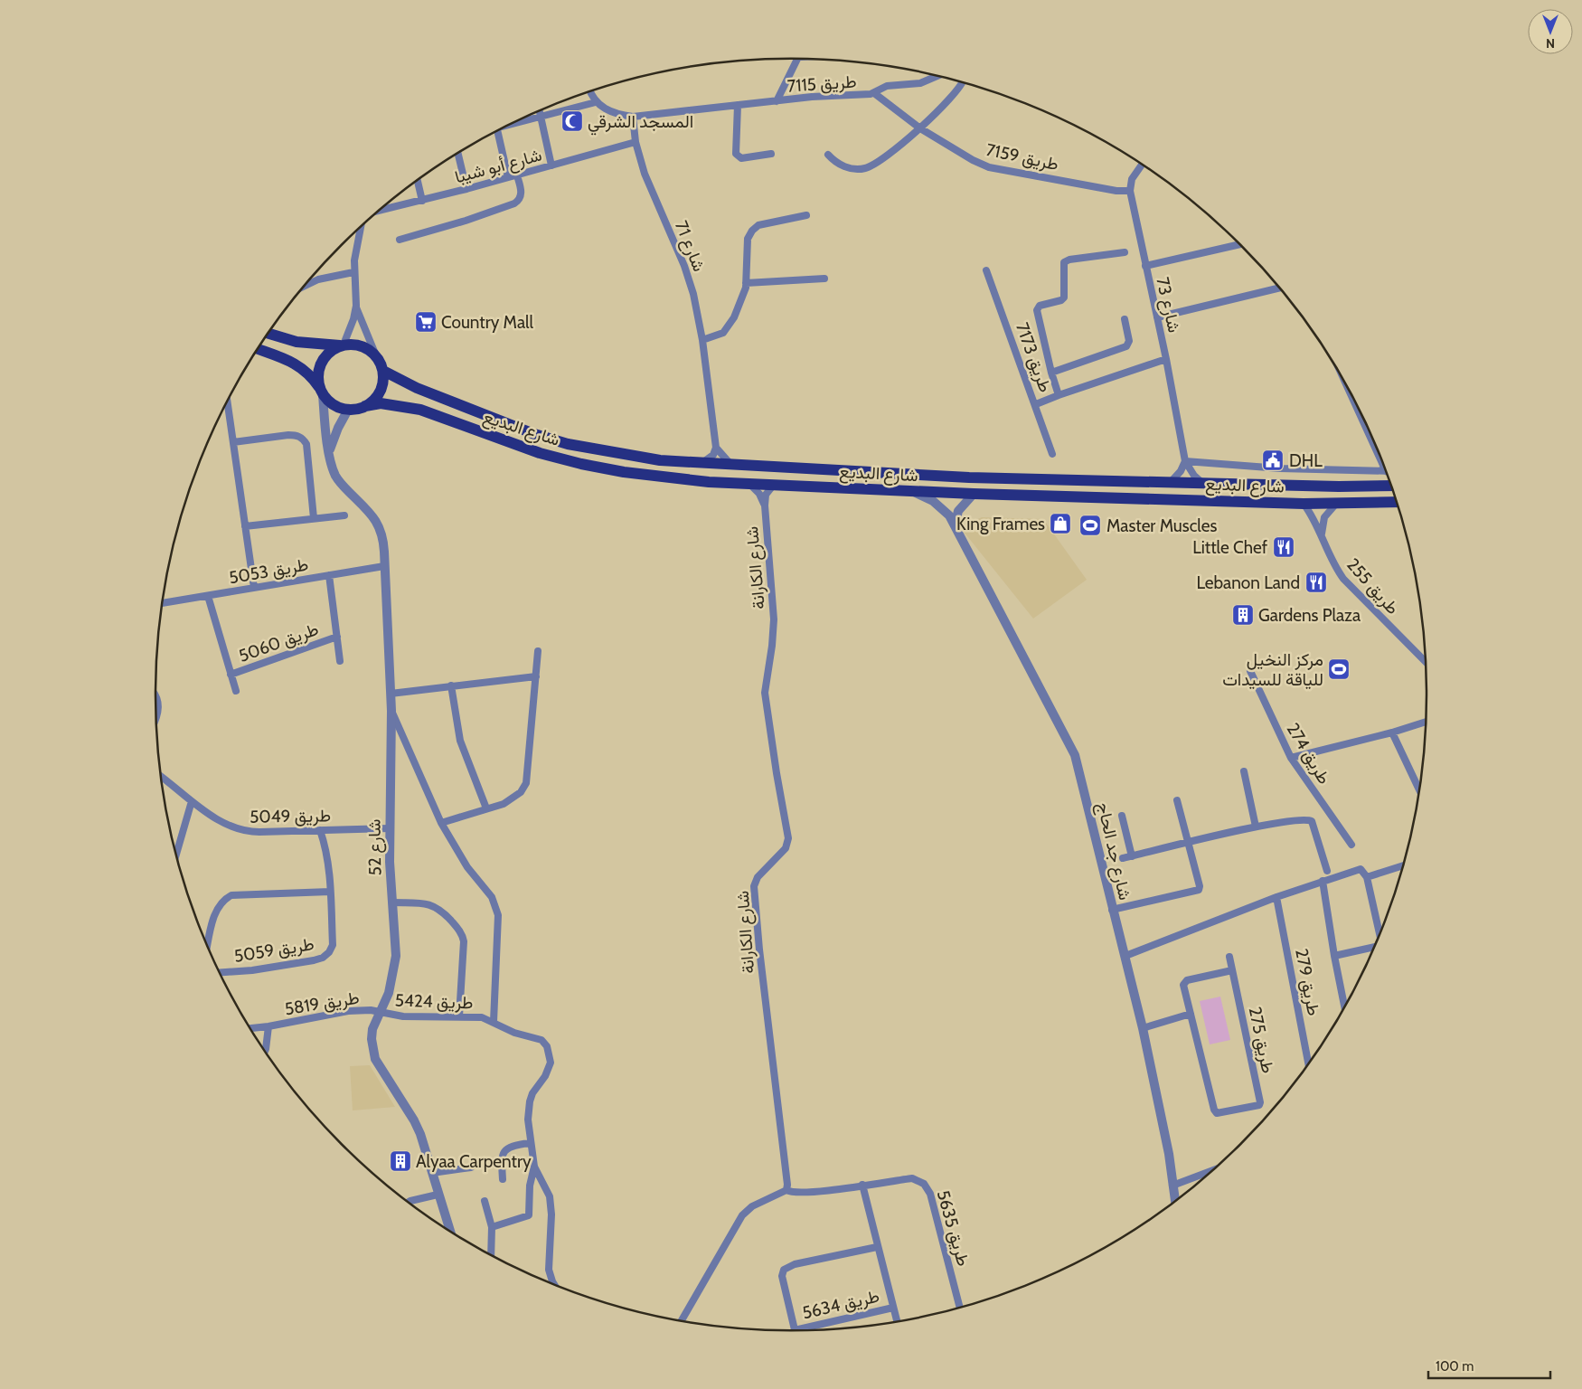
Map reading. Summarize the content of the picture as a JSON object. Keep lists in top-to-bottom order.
{
  "streets": {
    "main road": ["شارع البديع"],
    "street": [
      "طريق 7115",
      "طريق 7159",
      "شارع أبو شيبا",
      "شارع 71",
      "شارع 73",
      "طريق 7173",
      "شارع الكارانة",
      "طريق 5053",
      "طريق 255",
      "طريق 5060",
      "طريق 274",
      "طريق 5049",
      "شارع 52",
      "شارع جد الحاج",
      "طريق 5059",
      "طريق 279",
      "طريق 5424",
      "طريق 5819",
      "طريق 275",
      "طريق 5635",
      "طريق 5634"
    ]
  },
  "crossings": [
    ["طريق 7115", "طريق 7159"],
    ["طريق 7159", "شارع 73"],
    ["شارع أبو شيبا", "شارع 71"],
    ["شارع 73", "شارع البديع"],
    ["شارع البديع", "شارع الكارانة"],
    ["شارع البديع", "طريق 255"],
    ["شارع البديع", "شارع 52"],
    ["شارع البديع", "شارع جد الحاج"],
    ["شارع الكارانة", "طريق 5635"],
    ["طريق 5053", "طريق 5060"],
    ["طريق 5053", "شارع 52"],
    ["طريق 5049", "شارع 52"],
    ["طريق 5049", "طريق 5059"],
    ["شارع 52", "طريق 5424"],
    ["شارع 52", "طريق 5819"],
    ["طريق 5424", "طريق 5819"],
    ["طريق 5635", "طريق 5634"]
  ],
  "places": {
    "mosque": ["المسجد الشرقي"],
    "supermarket": ["Country Mall"],
    "public building": ["DHL"],
    "shop": ["King Frames"],
    "sports": ["Master Muscles", "مركز النخيل للياقة للسيدات"],
    "restaurant": ["Little Chef", "Lebanon Land"],
    "building": ["Gardens Plaza", "Alyaa Carpentry"]
  },
  "scale_bar": "100 m",
  "north": "bottom"
}
